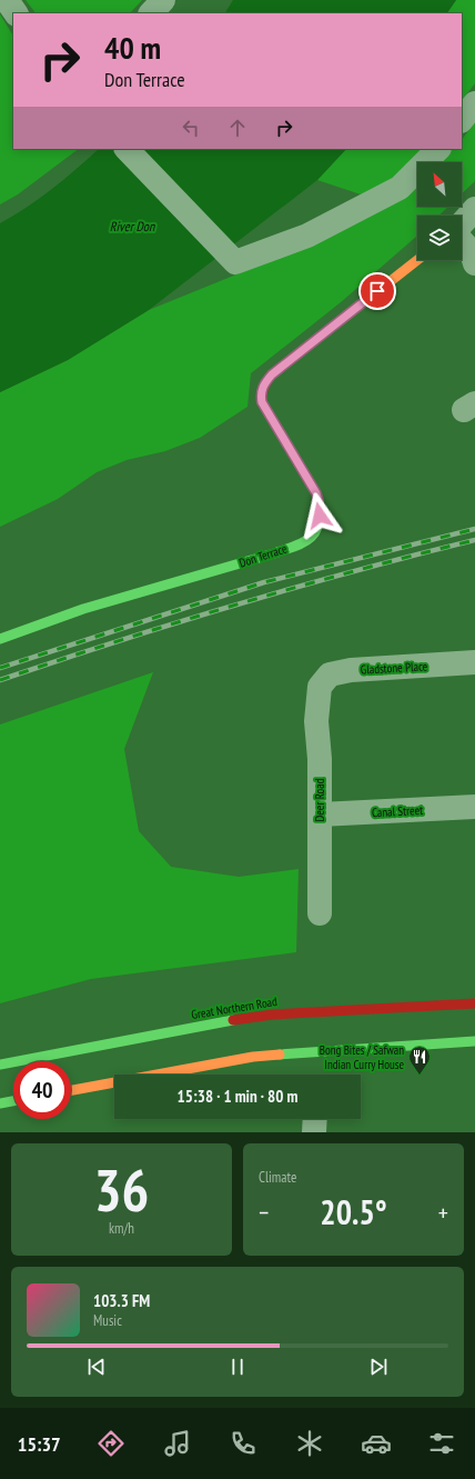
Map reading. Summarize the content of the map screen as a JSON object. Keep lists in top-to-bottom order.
{
  "streets": {
    "main road": ["Don Terrace", "Great Northern Road"],
    "street": ["Gladstone Place", "Deer Road", "Canal Street"]
  },
  "crossings": [
    ["Gladstone Place", "Deer Road"],
    ["Deer Road", "Canal Street"]
  ],
  "water": ["River Don"],
  "places": {
    "restaurant": ["Bong Bites / Safwan Indian Curry House"]
  },
  "north": "top left",
  "page": {
    "turn": ["40 m", "Don Terrace"],
    "limit": "40",
    "trip": "15:38 · 1 min · 80 m",
    "tile": [
      ["36", "km/h"],
      "Climate"
    ],
    "heat": ["−", "20.5°", "+"],
    "song": ["103.3 FM", "Music"],
    "tabs": "15:37"
  }
}
